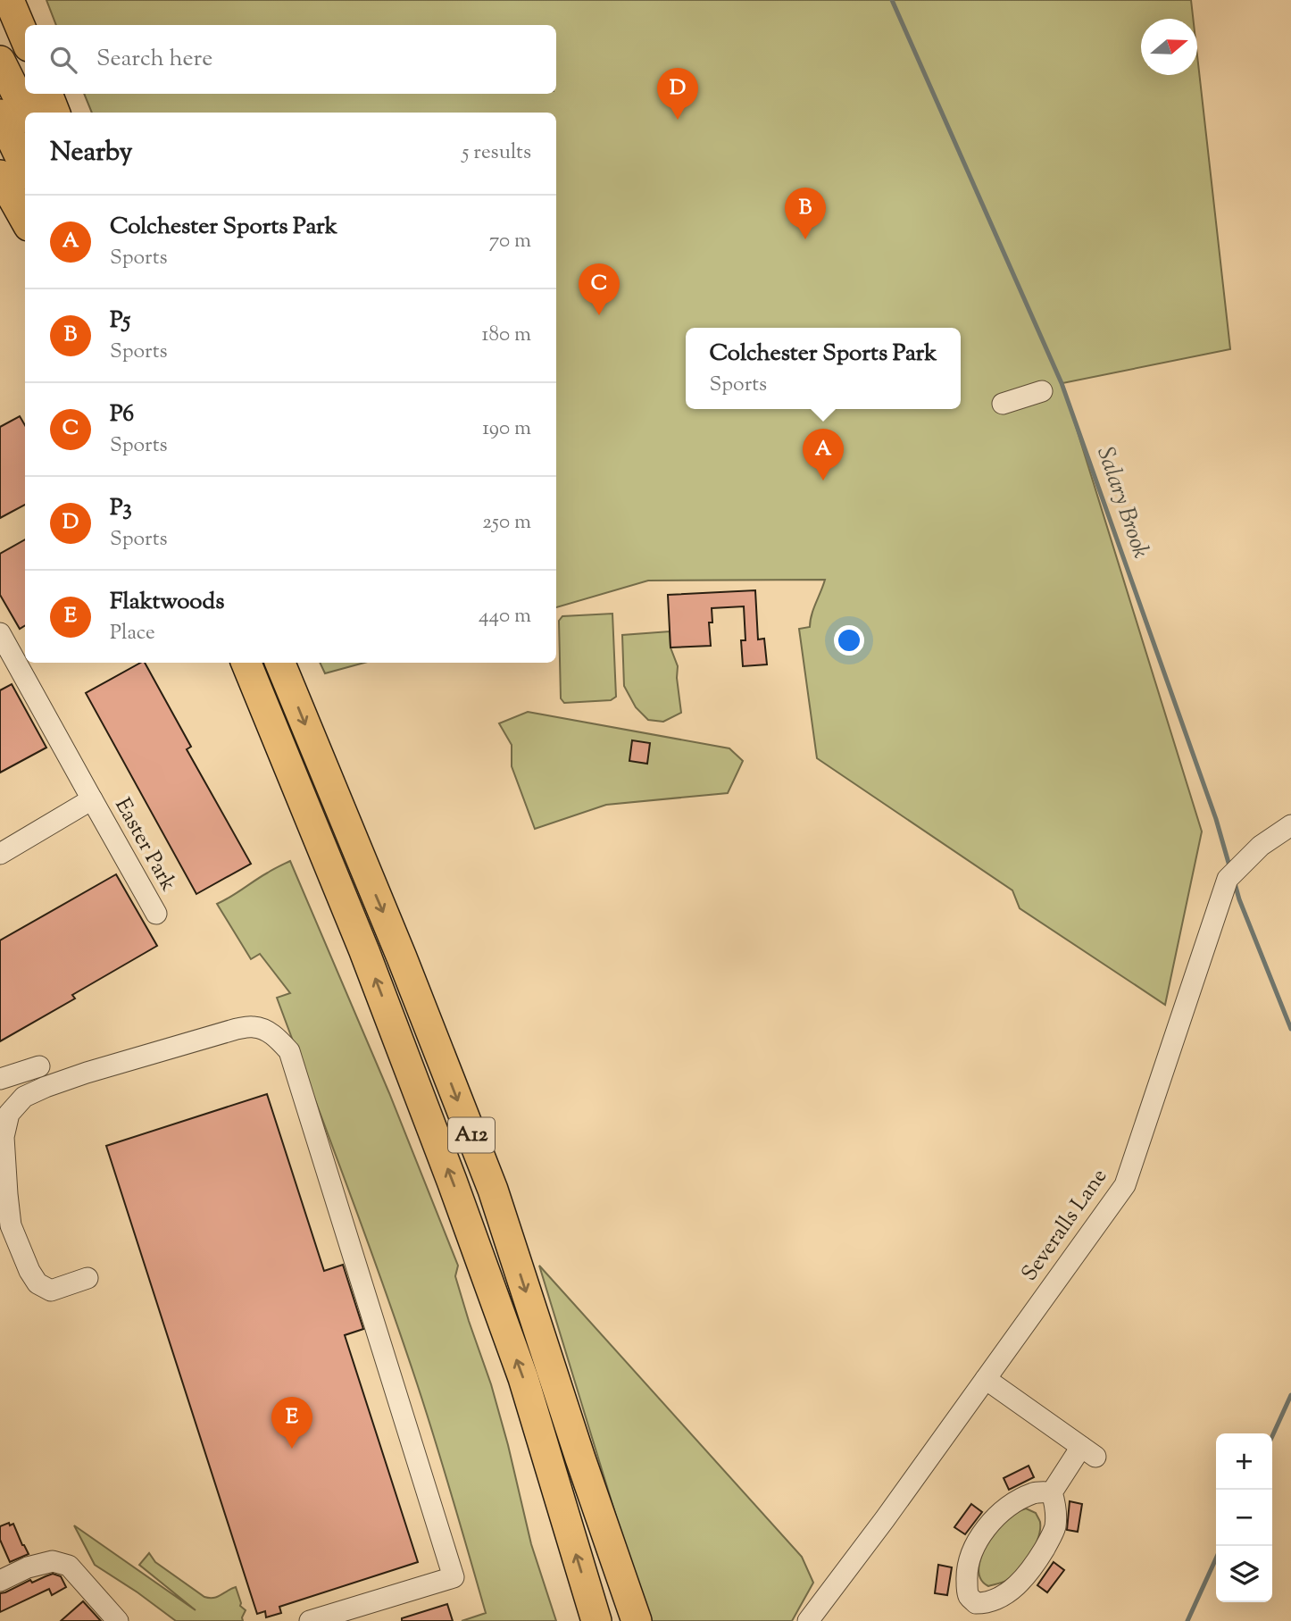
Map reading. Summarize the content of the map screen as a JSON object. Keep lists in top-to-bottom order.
{
  "streets": {
    "highway": ["A12"],
    "street": ["Easter Park", "Severalls Lane"]
  },
  "water": ["Salary Brook"],
  "north": "right",
  "page": {
    "search": "Search here",
    "pins": [
      "D",
      "B",
      "C",
      "A",
      "E"
    ],
    "heading": ["Nearby", "5 results"],
    "list": [
      {
        "mark": "A",
        "name": "Colchester Sports Park",
        "note": "Sports",
        "value": "70 m"
      },
      {
        "mark": "B",
        "name": "P5",
        "note": "Sports",
        "value": "180 m"
      },
      {
        "mark": "C",
        "name": "P6",
        "note": "Sports",
        "value": "190 m"
      },
      {
        "mark": "D",
        "name": "P3",
        "note": "Sports",
        "value": "250 m"
      },
      {
        "mark": "E",
        "name": "Flaktwoods",
        "note": "Place",
        "value": "440 m"
      }
    ],
    "popup": ["Colchester Sports Park", "Sports"],
    "map_buttons": ["+", "−"]
  }
}
